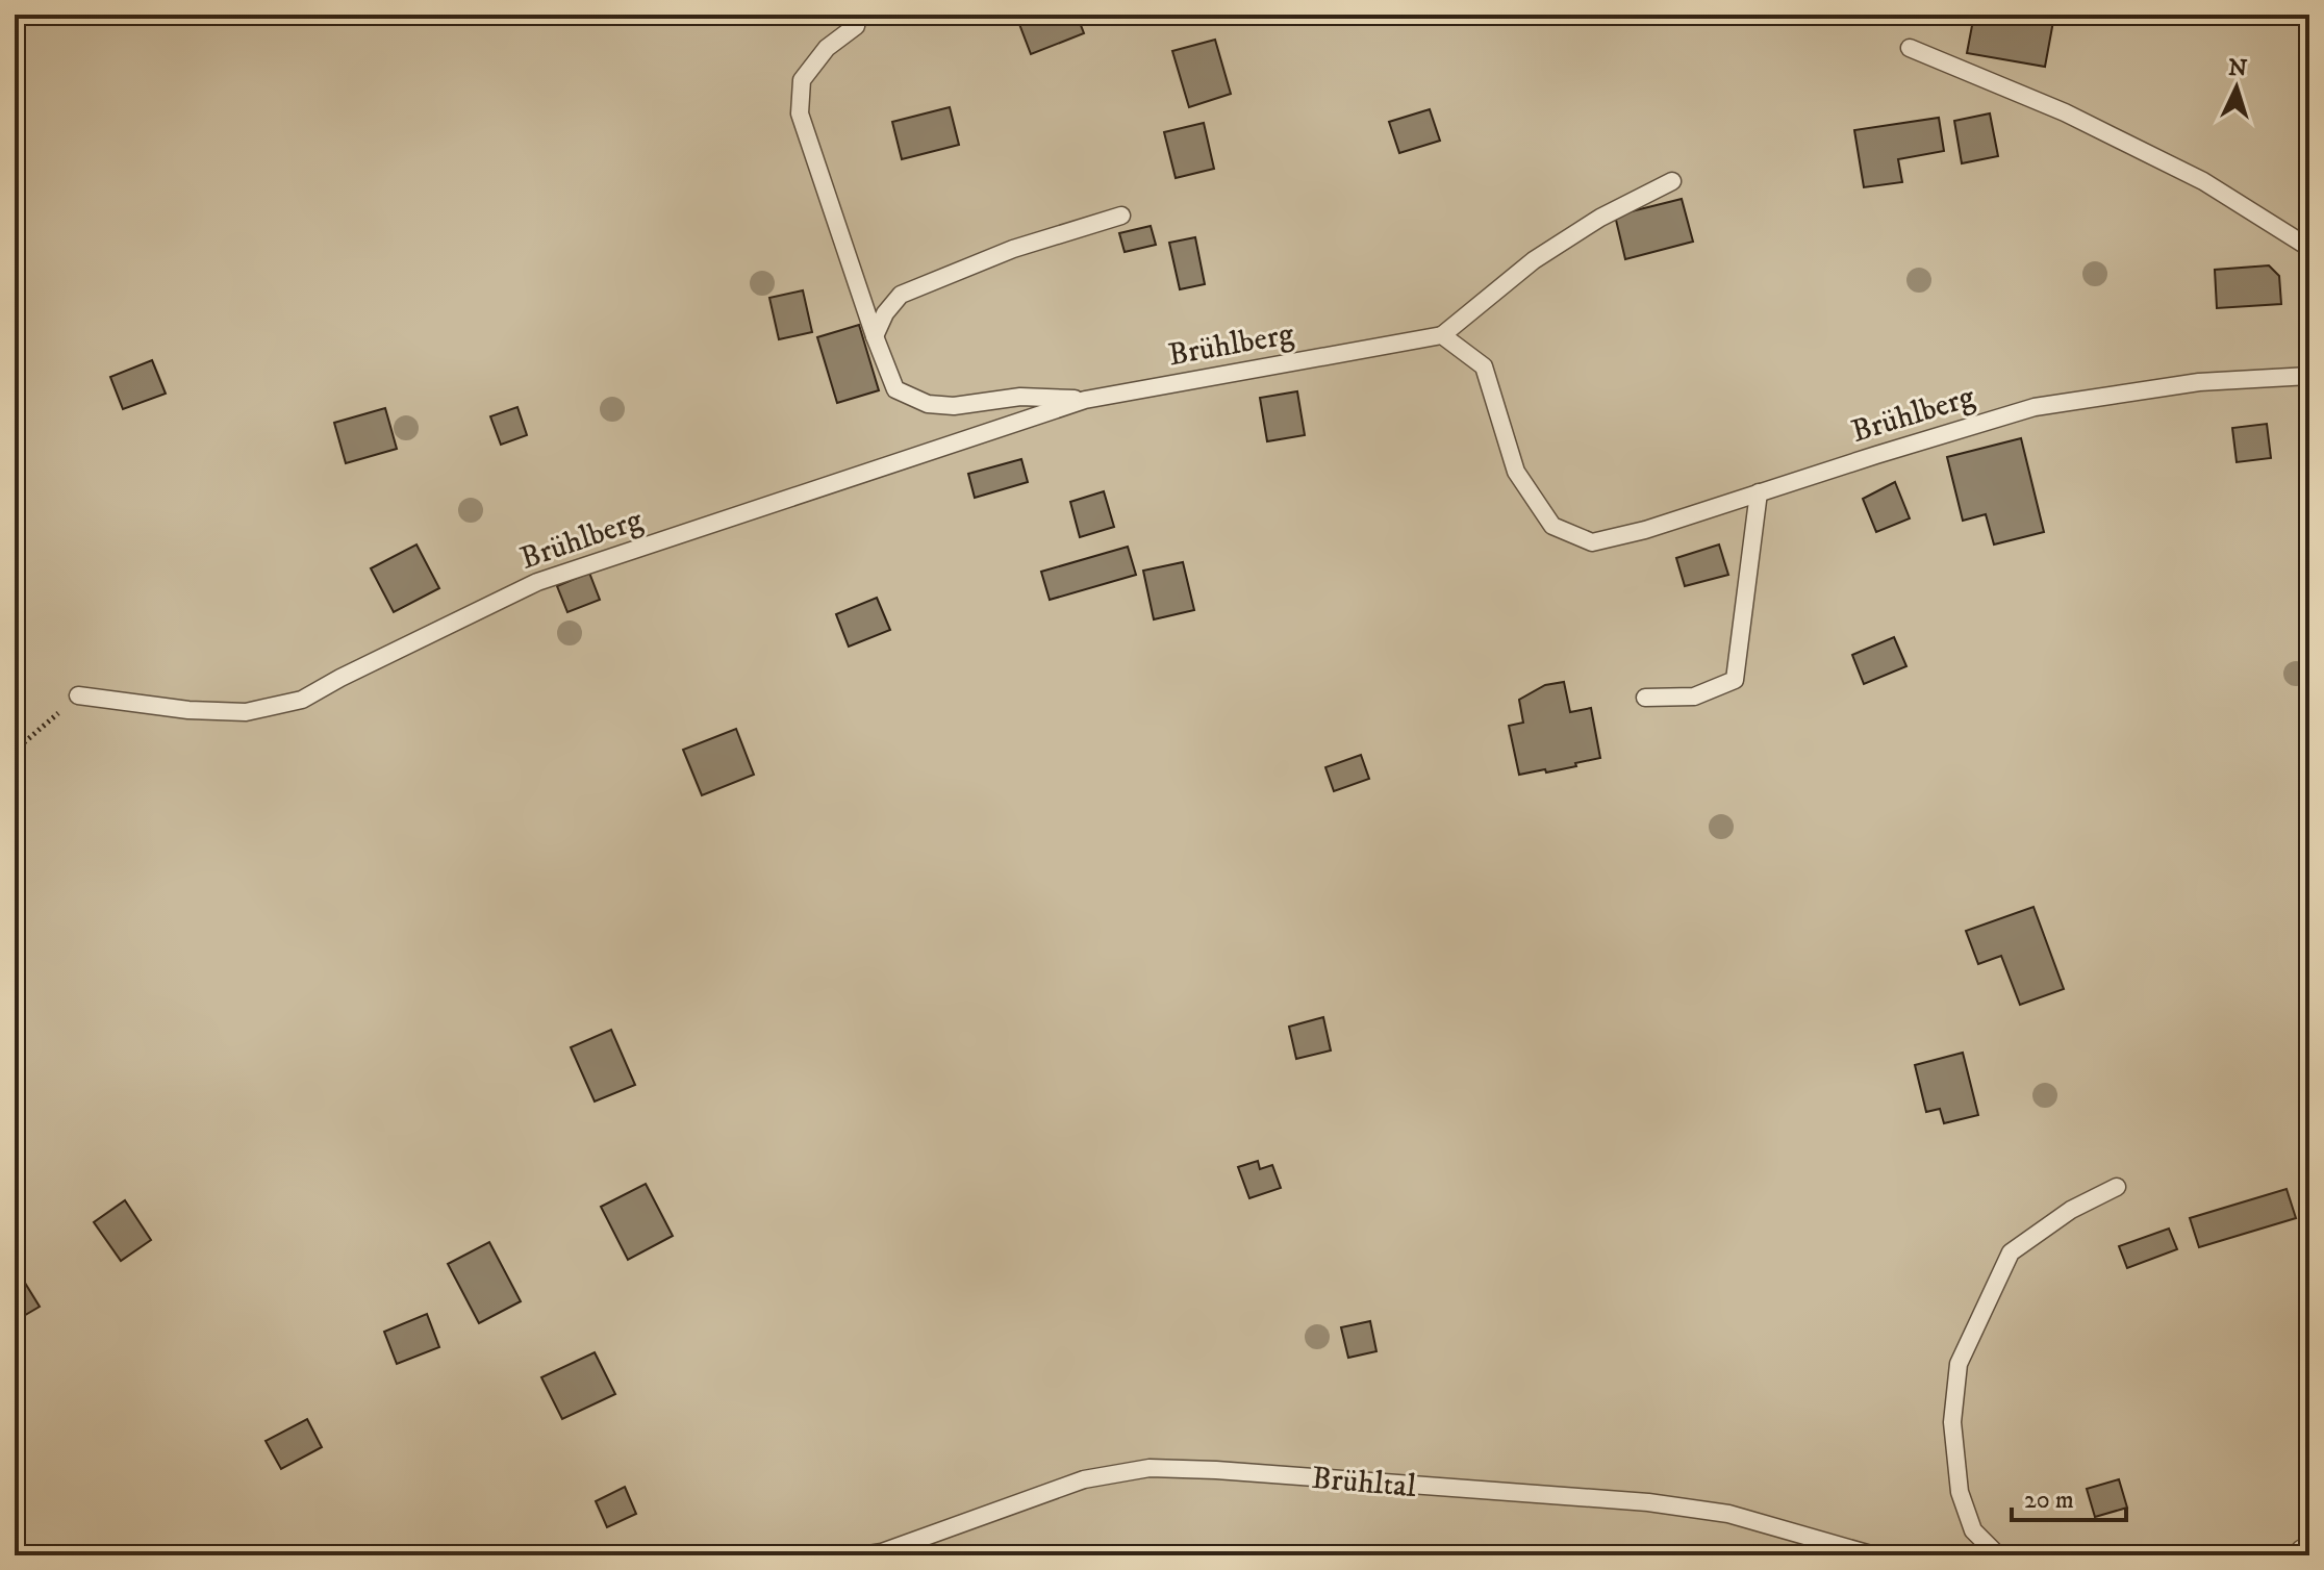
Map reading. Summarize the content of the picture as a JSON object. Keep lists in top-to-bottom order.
{
  "streets": {
    "lane": ["Brühlberg", "Brühltal"]
  },
  "scale_bar": "20 m",
  "north": "top"
}
